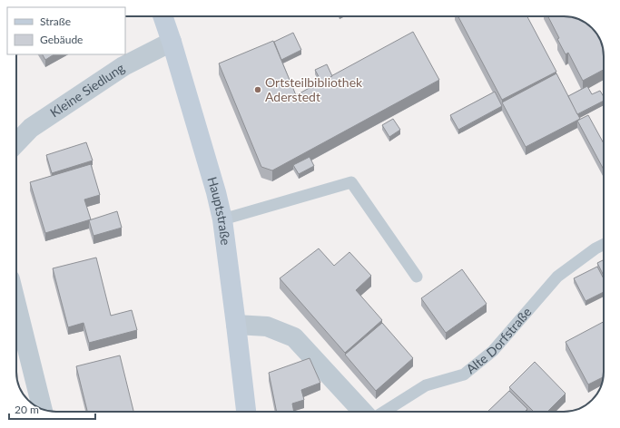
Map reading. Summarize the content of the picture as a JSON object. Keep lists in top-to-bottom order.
{
  "streets": {
    "main road": ["Hauptstraße"],
    "street": ["Kleine Siedlung"],
    "lane": ["Alte Dorfstraße"]
  },
  "crossings": [
    ["Kleine Siedlung", "Hauptstraße"]
  ],
  "places": ["Ortsteilbibliothek Aderstedt"],
  "legend": ["Straße", "Gebäude"],
  "scale_bar": "20 m"
}
